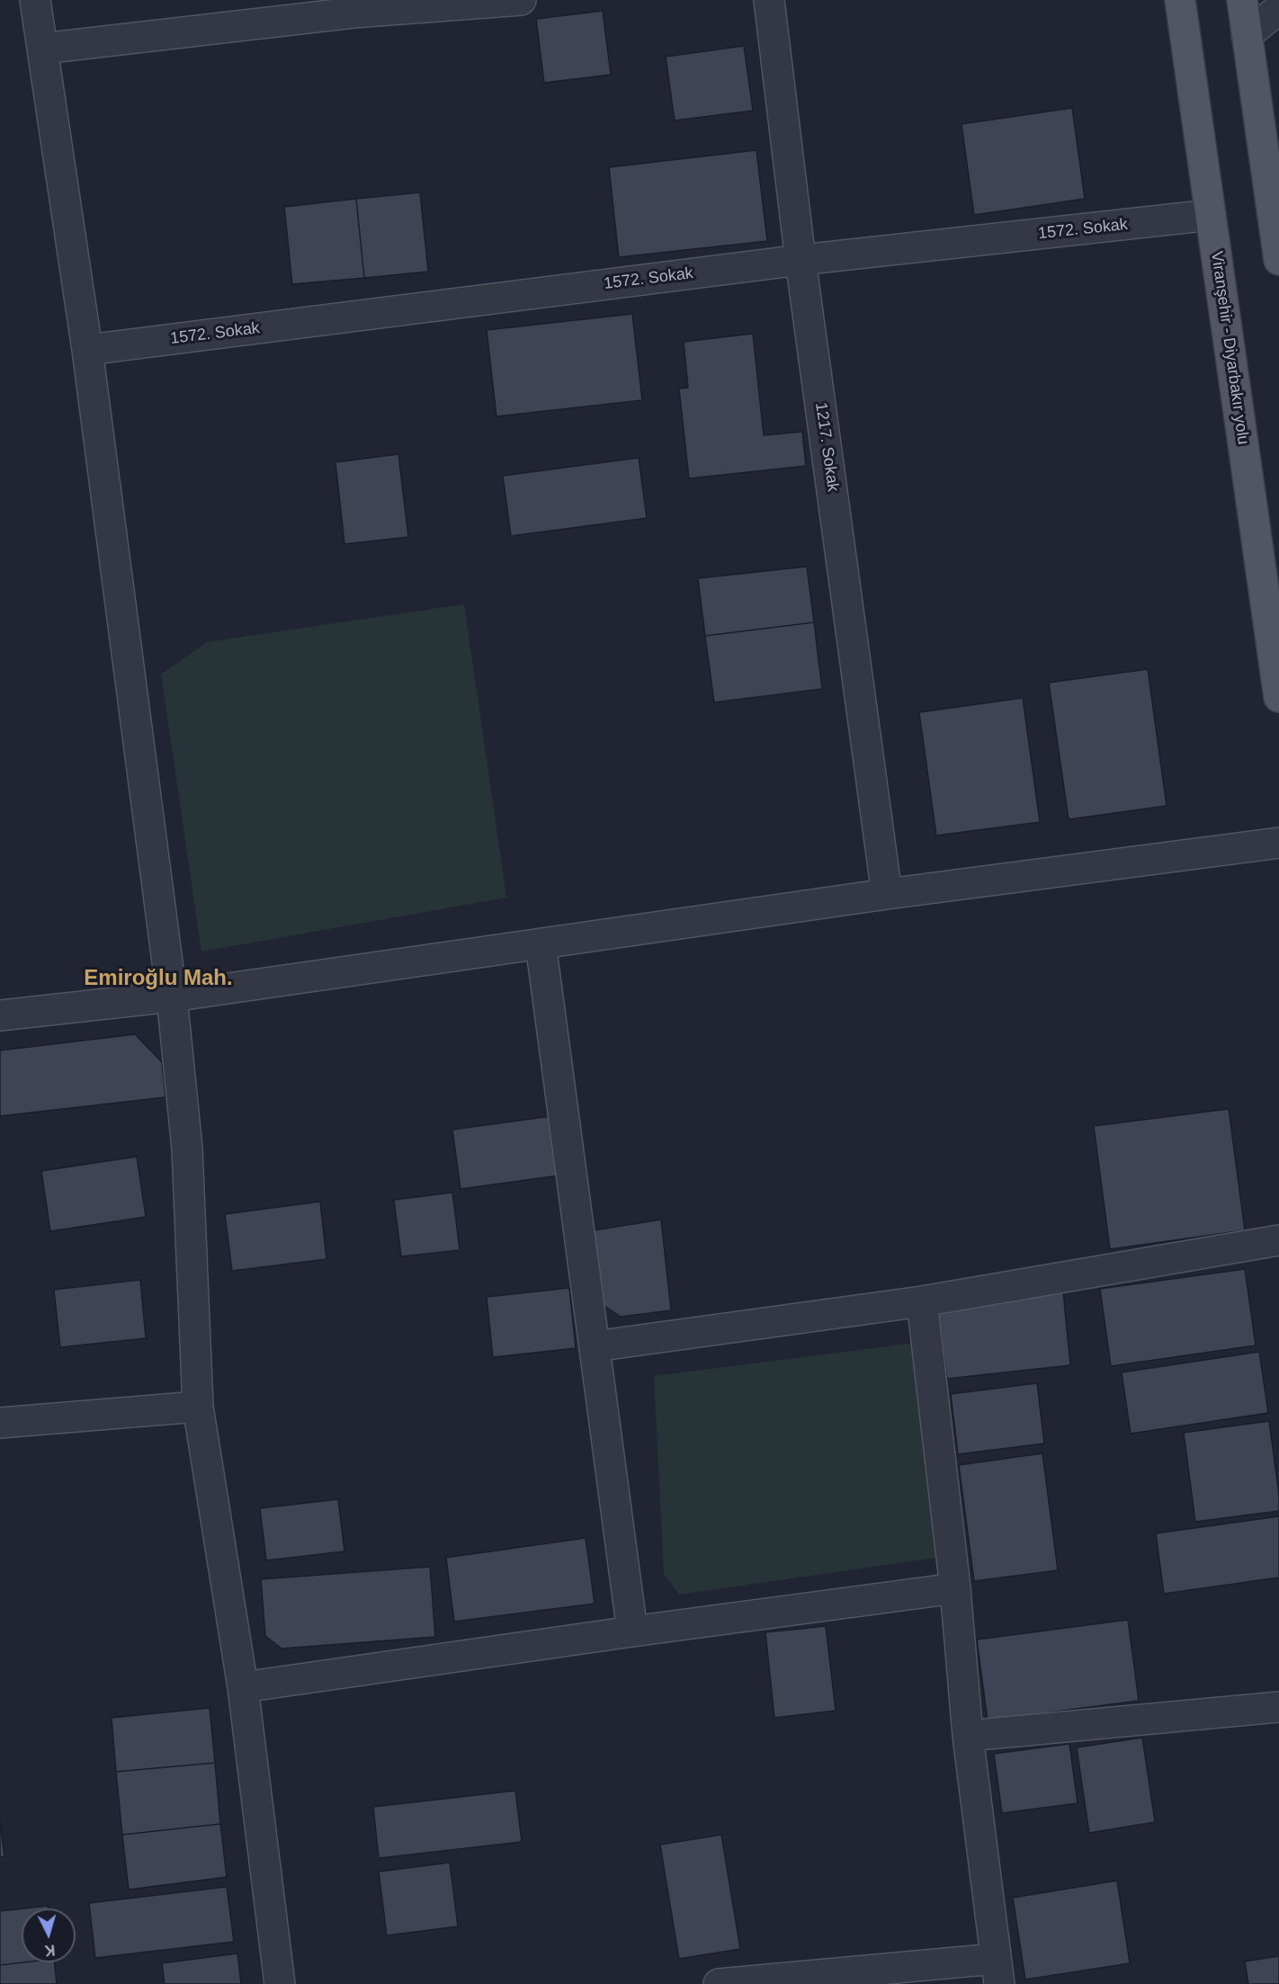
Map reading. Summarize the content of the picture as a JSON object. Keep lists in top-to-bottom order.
{
  "streets": {
    "main road": ["Viranşehir - Diyarbakır yolu"],
    "street": ["1572. Sokak", "1217. Sokak"]
  },
  "crossings": [
    ["1572. Sokak", "Viranşehir - Diyarbakır yolu"],
    ["1572. Sokak", "1217. Sokak"]
  ],
  "districts": ["Emiroğlu Mah."],
  "north": "bottom"
}
